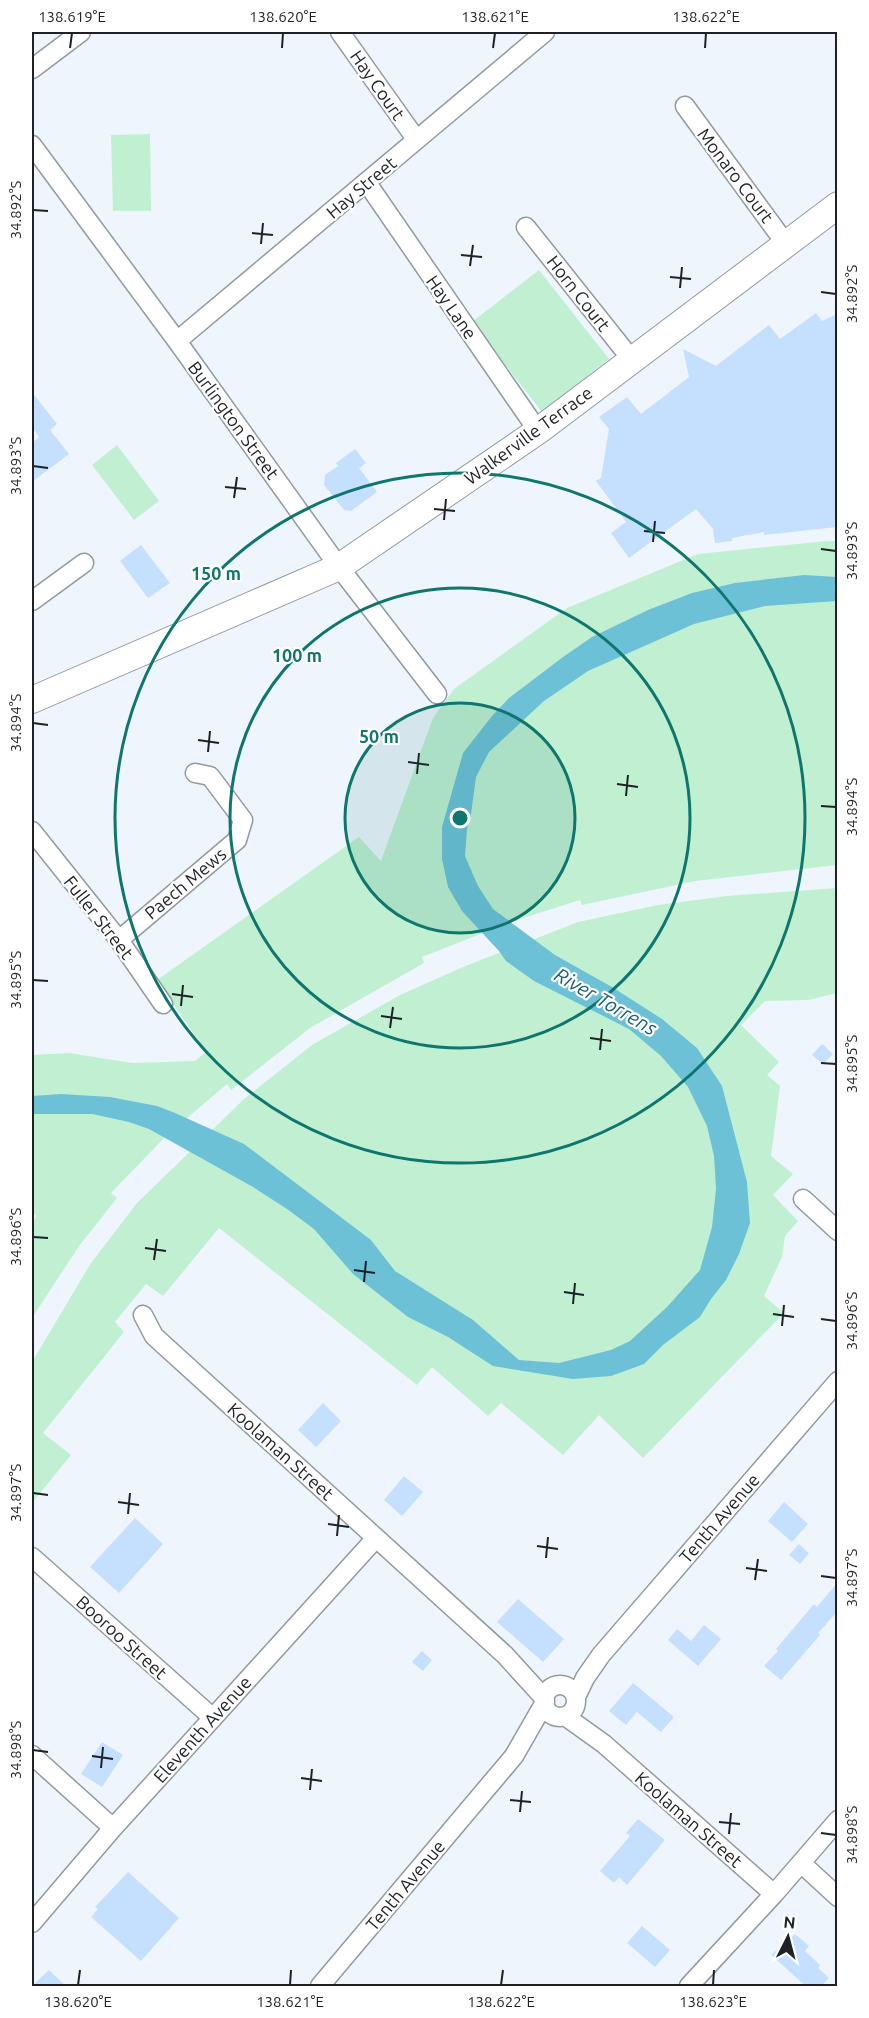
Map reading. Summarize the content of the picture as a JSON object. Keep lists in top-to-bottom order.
{
  "streets": {
    "street": [
      "Hay Court",
      "Monaro Court",
      "Hay Street",
      "Horn Court",
      "Hay Lane",
      "Burlington Street",
      "Walkerville Terrace",
      "Paech Mews",
      "Fuller Street",
      "Koolaman Street",
      "Tenth Avenue",
      "Booroo Street",
      "Eleventh Avenue"
    ]
  },
  "crossings": [
    ["Hay Court", "Hay Street"],
    ["Monaro Court", "Walkerville Terrace"],
    ["Hay Street", "Hay Lane"],
    ["Hay Street", "Burlington Street"],
    ["Horn Court", "Walkerville Terrace"],
    ["Hay Lane", "Walkerville Terrace"],
    ["Burlington Street", "Walkerville Terrace"],
    ["Paech Mews", "Fuller Street"],
    ["Koolaman Street", "Tenth Avenue"],
    ["Koolaman Street", "Eleventh Avenue"],
    ["Booroo Street", "Eleventh Avenue"]
  ],
  "water": ["River Torrens"],
  "north": "top",
  "coordinates": [
    "138.619°E",
    "138.620°E",
    "138.621°E",
    "138.622°E",
    "34.892°S",
    "34.893°S",
    "34.894°S",
    "34.895°S",
    "34.896°S",
    "34.897°S",
    "34.898°S",
    "138.623°E"
  ],
  "rings": ["150 m", "100 m", "50 m"]
}
